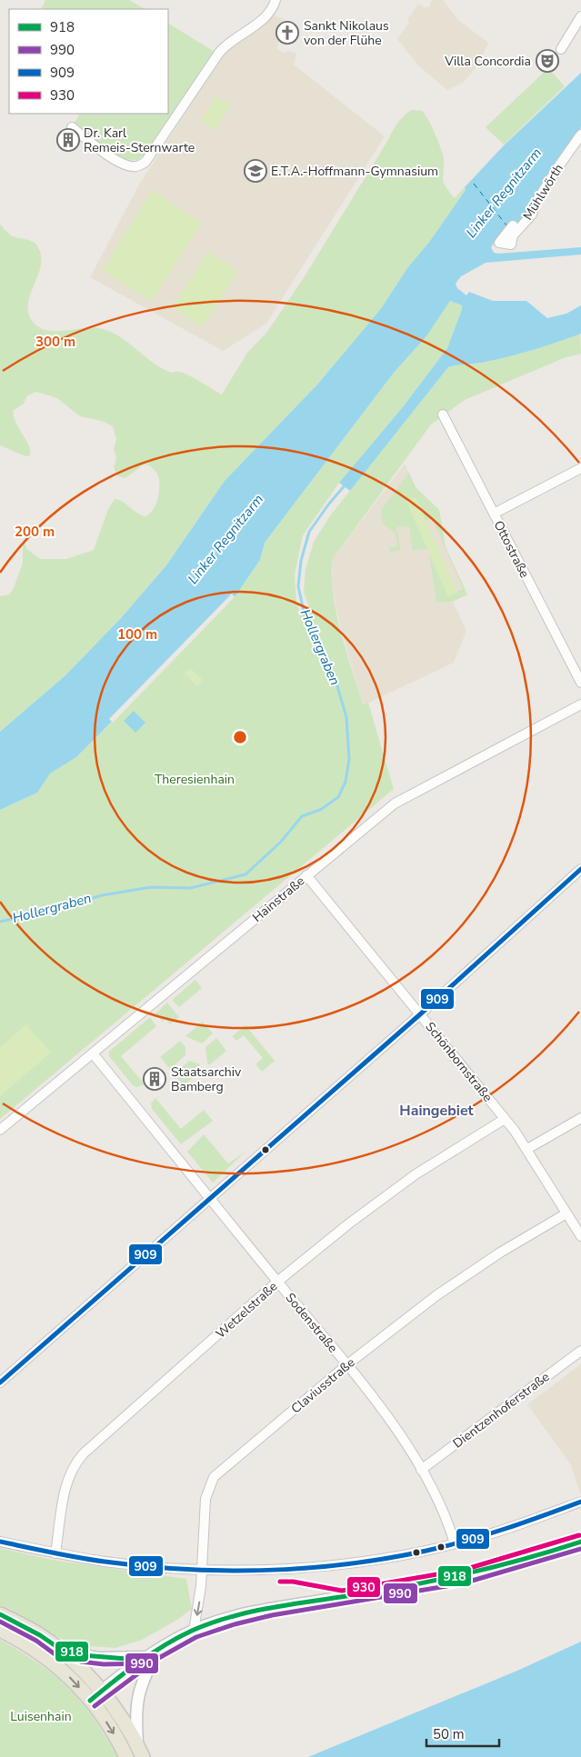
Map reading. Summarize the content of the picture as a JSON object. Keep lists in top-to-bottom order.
{
  "streets": {
    "street": [
      "Mühlwörth",
      "Ottostraße",
      "Hainstraße",
      "Schönbornstraße",
      "Wetzelstraße",
      "Sodenstraße",
      "Claviusstraße",
      "Dientzenhoferstraße"
    ]
  },
  "crossings": [
    ["Hainstraße", "Schönbornstraße"],
    ["Hainstraße", "Sodenstraße"],
    ["Schönbornstraße", "Wetzelstraße"],
    ["Schönbornstraße", "Claviusstraße"],
    ["Wetzelstraße", "Sodenstraße"],
    ["Sodenstraße", "Claviusstraße"],
    ["Sodenstraße", "Dientzenhoferstraße"]
  ],
  "districts": ["Haingebiet"],
  "water": ["Linker Regnitzarm", "Hollergraben"],
  "parks": ["Theresienhain", "Luisenhain"],
  "places": {
    "church": ["Sankt Nikolaus von der Flühe"],
    "theatre": ["Villa Concordia"],
    "building": ["Dr. Karl Remeis-Sternwarte", "Staatsarchiv Bamberg"],
    "school or university": ["E.T.A.-Hoffmann-Gymnasium"]
  },
  "lines": [
    "transit line 909",
    "transit line 930",
    "transit line 918",
    "transit line 990"
  ],
  "legend": [
    "918",
    "990",
    "909",
    "930"
  ],
  "scale_bar": "50 m",
  "rings": ["300 m", "200 m", "100 m"]
}
